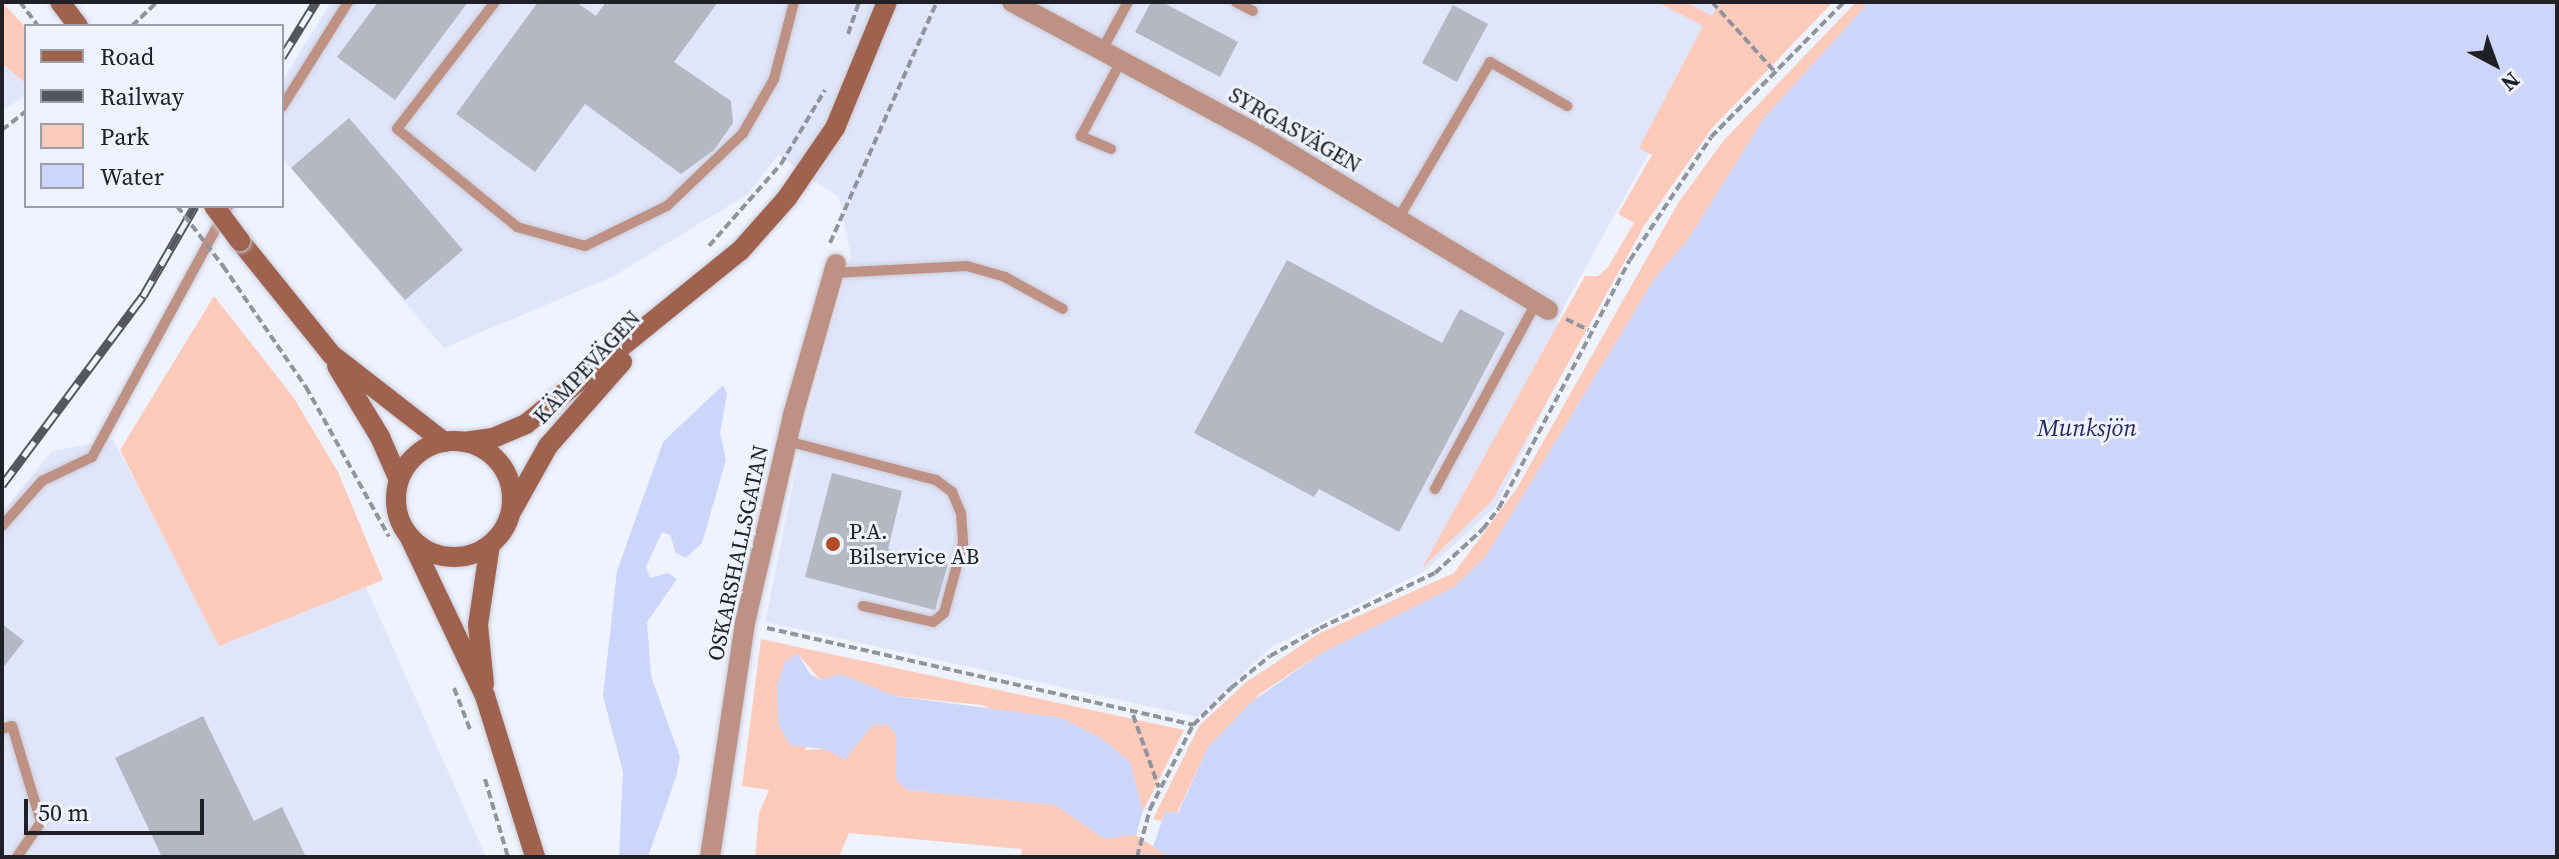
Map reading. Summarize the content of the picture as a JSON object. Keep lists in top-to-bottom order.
{
  "streets": {
    "main road": ["KÄMPEVÄGEN"],
    "street": ["SYRGASVÄGEN", "OSKARSHALLSGATAN"]
  },
  "water": ["Munksjön"],
  "places": ["P.A. Bilservice AB"],
  "legend": [
    "Road",
    "Railway",
    "Park",
    "Water"
  ],
  "scale_bar": "50 m",
  "north": "bottom right"
}
